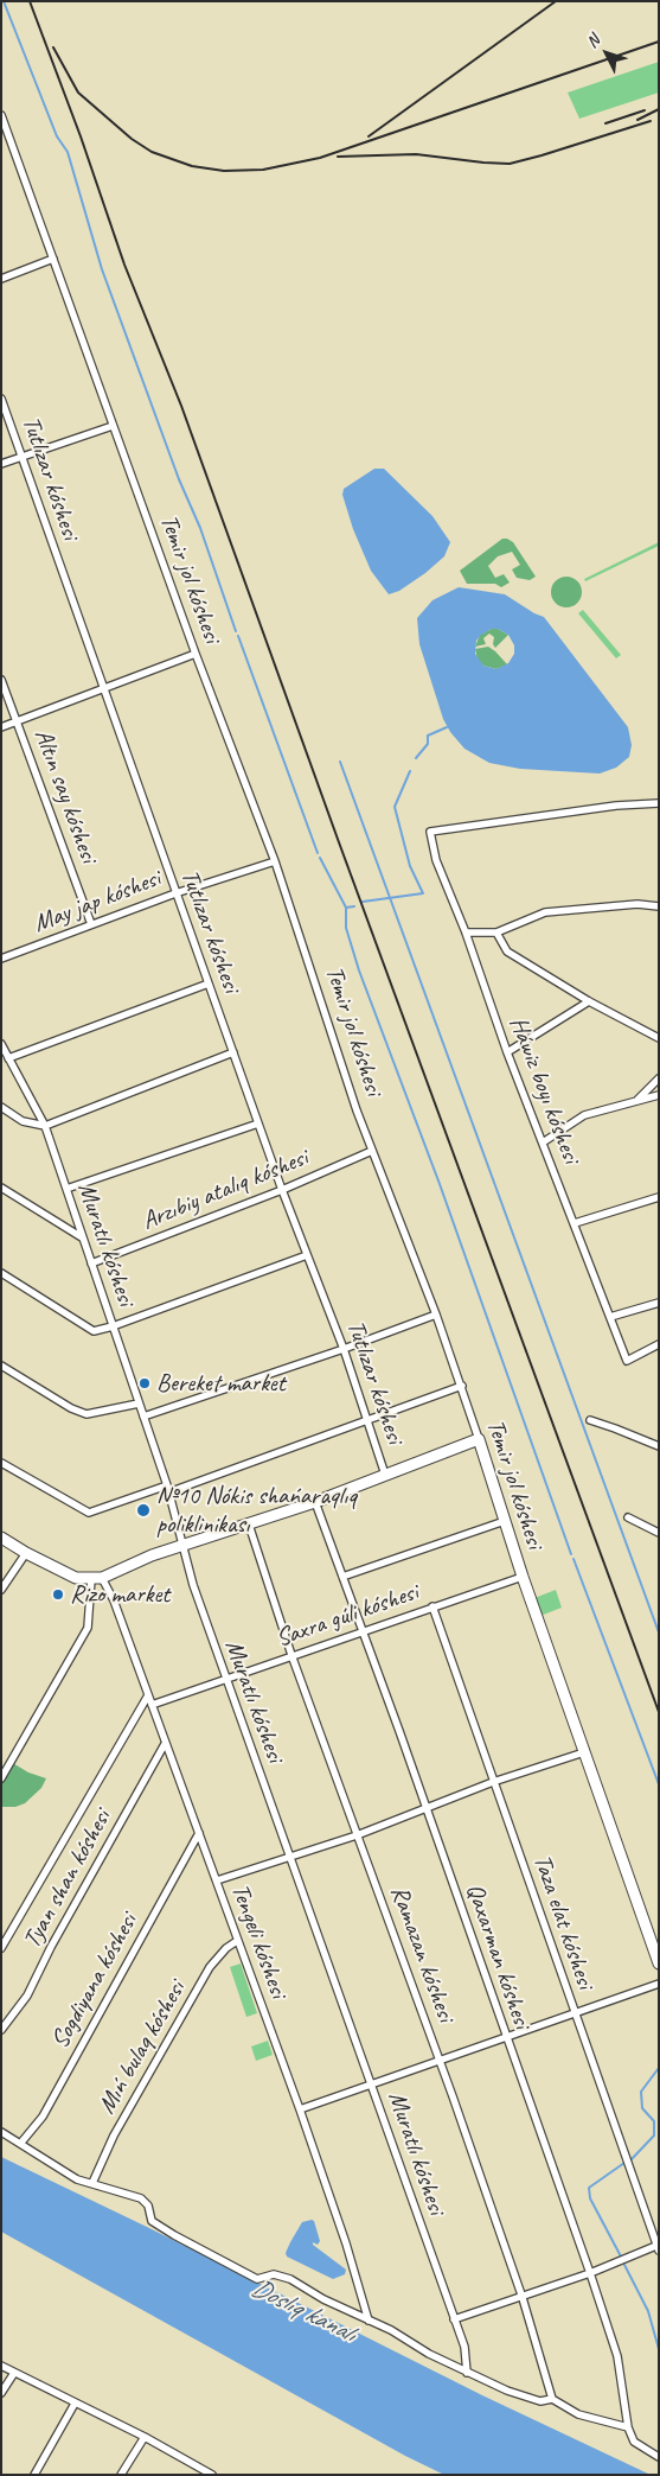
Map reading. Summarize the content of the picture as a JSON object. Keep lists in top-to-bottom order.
{
  "streets": {
    "street": [
      "Tutlızar kóshesi",
      "Temir jol kóshesi",
      "Altın say kóshesi",
      "May jap kóshesi",
      "Háwiz boyı kóshesi",
      "Arzıbiy atalıq kóshesi",
      "Muratlı kóshesi",
      "Saxra gúli kóshesi",
      "Tyan shan kóshesi",
      "Taza elat kóshesi",
      "Tengeli kóshesi",
      "Ramazan kóshesi",
      "Qaxarman kóshesi",
      "Sogdiyana kóshesi",
      "Mıń bulaq kóshesi"
    ]
  },
  "crossings": [
    ["Tutlızar kóshesi", "May jap kóshesi"],
    ["Tutlızar kóshesi", "Arzıbiy atalıq kóshesi"],
    ["Temir jol kóshesi", "May jap kóshesi"],
    ["Temir jol kóshesi", "Arzıbiy atalıq kóshesi"],
    ["Temir jol kóshesi", "Saxra gúli kóshesi"],
    ["Altın say kóshesi", "May jap kóshesi"],
    ["Arzıbiy atalıq kóshesi", "Muratlı kóshesi"],
    ["Muratlı kóshesi", "Saxra gúli kóshesi"],
    ["Saxra gúli kóshesi", "Taza elat kóshesi"],
    ["Saxra gúli kóshesi", "Tengeli kóshesi"],
    ["Saxra gúli kóshesi", "Ramazan kóshesi"],
    ["Saxra gúli kóshesi", "Qaxarman kóshesi"],
    ["Tyan shan kóshesi", "Tengeli kóshesi"],
    ["Tengeli kóshesi", "Sogdiyana kóshesi"],
    ["Tengeli kóshesi", "Mıń bulaq kóshesi"]
  ],
  "water": ["Doslıq kanalı"],
  "places": ["Bereket market", "№10 Nókis shańaraqlıq poliklinikası", "Rizo market"],
  "north": "top left"
}
